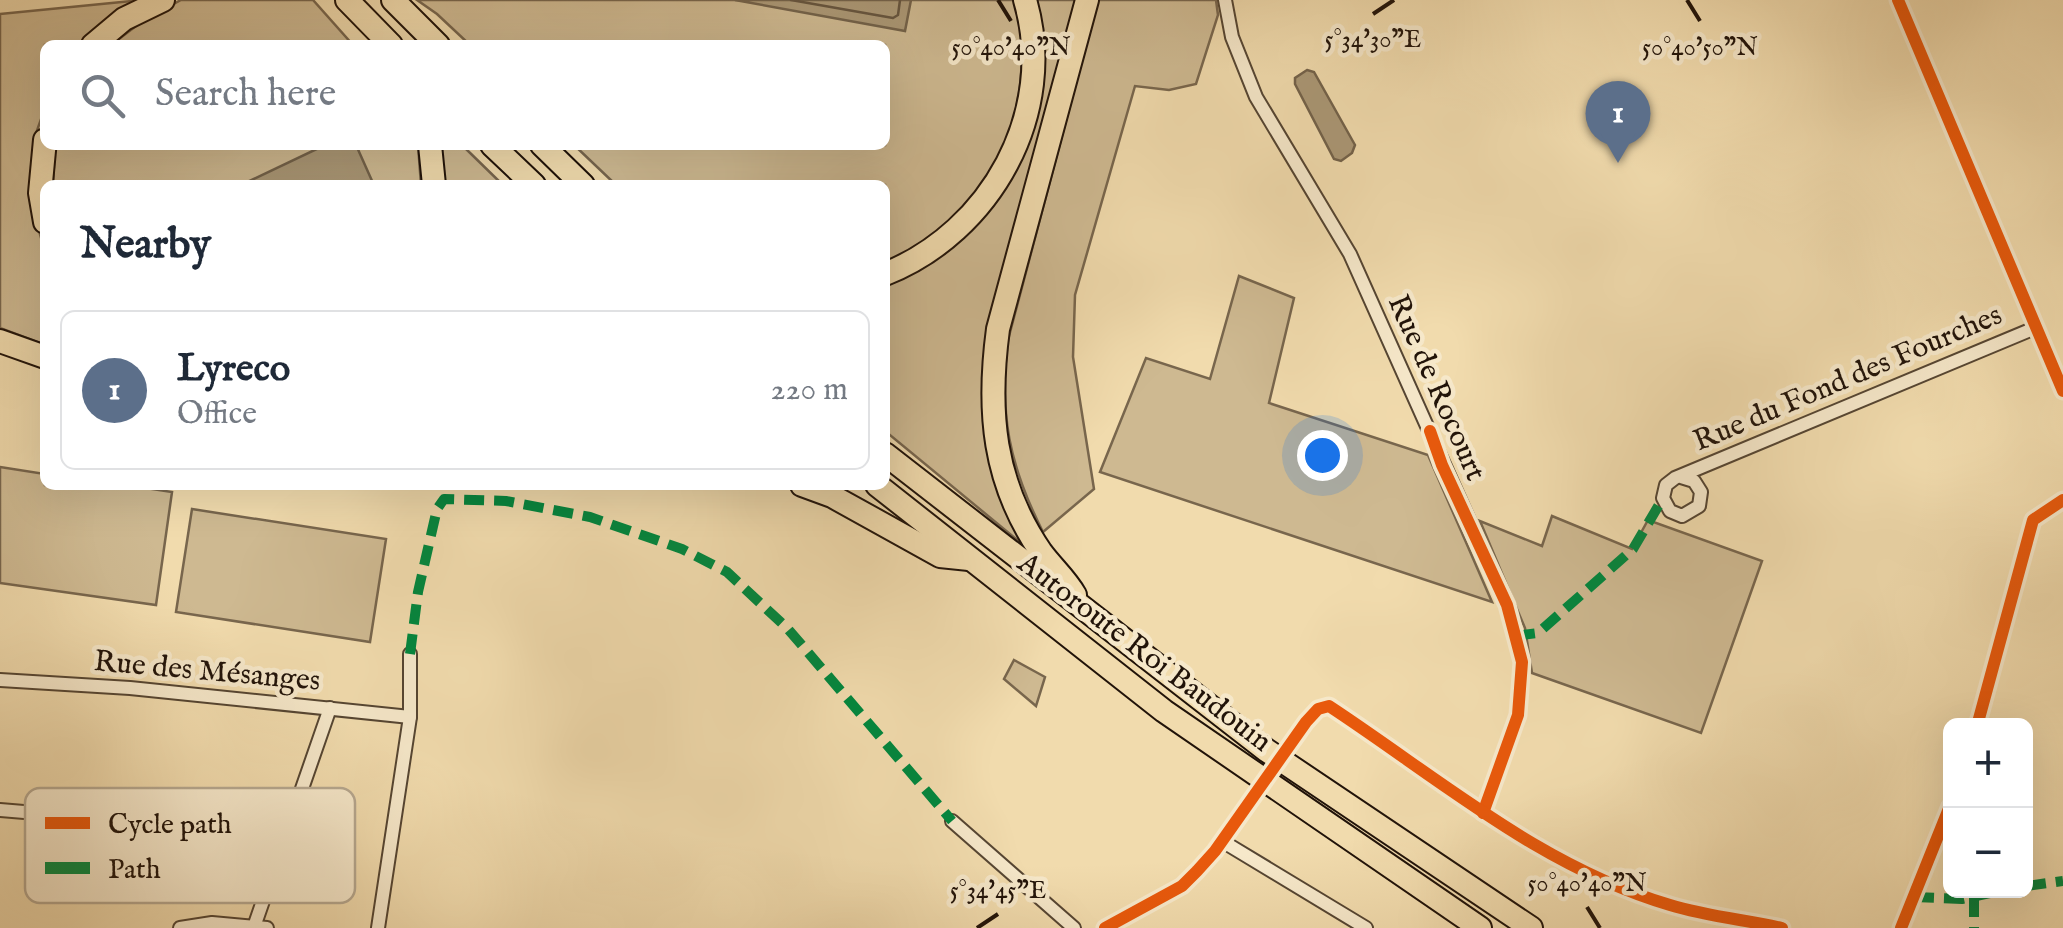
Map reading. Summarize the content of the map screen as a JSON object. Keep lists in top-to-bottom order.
{
  "streets": {
    "highway": ["Autoroute Roi Baudouin"],
    "street": ["Rue du Fond des Fourches", "Rue de Rocourt", "Rue des Mésanges"]
  },
  "legend": ["Cycle path", "Path"],
  "page": {
    "search": "Search here",
    "pins": "1",
    "heading": "Nearby",
    "list": [
      {
        "mark": "1",
        "name": "Lyreco",
        "note": "Office",
        "value": "220 m"
      }
    ],
    "map_buttons": ["+", "−"]
  },
  "coordinates": [
    "5°34'30\"E",
    "50°40'40\"N",
    "50°40'50\"N",
    "5°34'45\"E"
  ]
}
